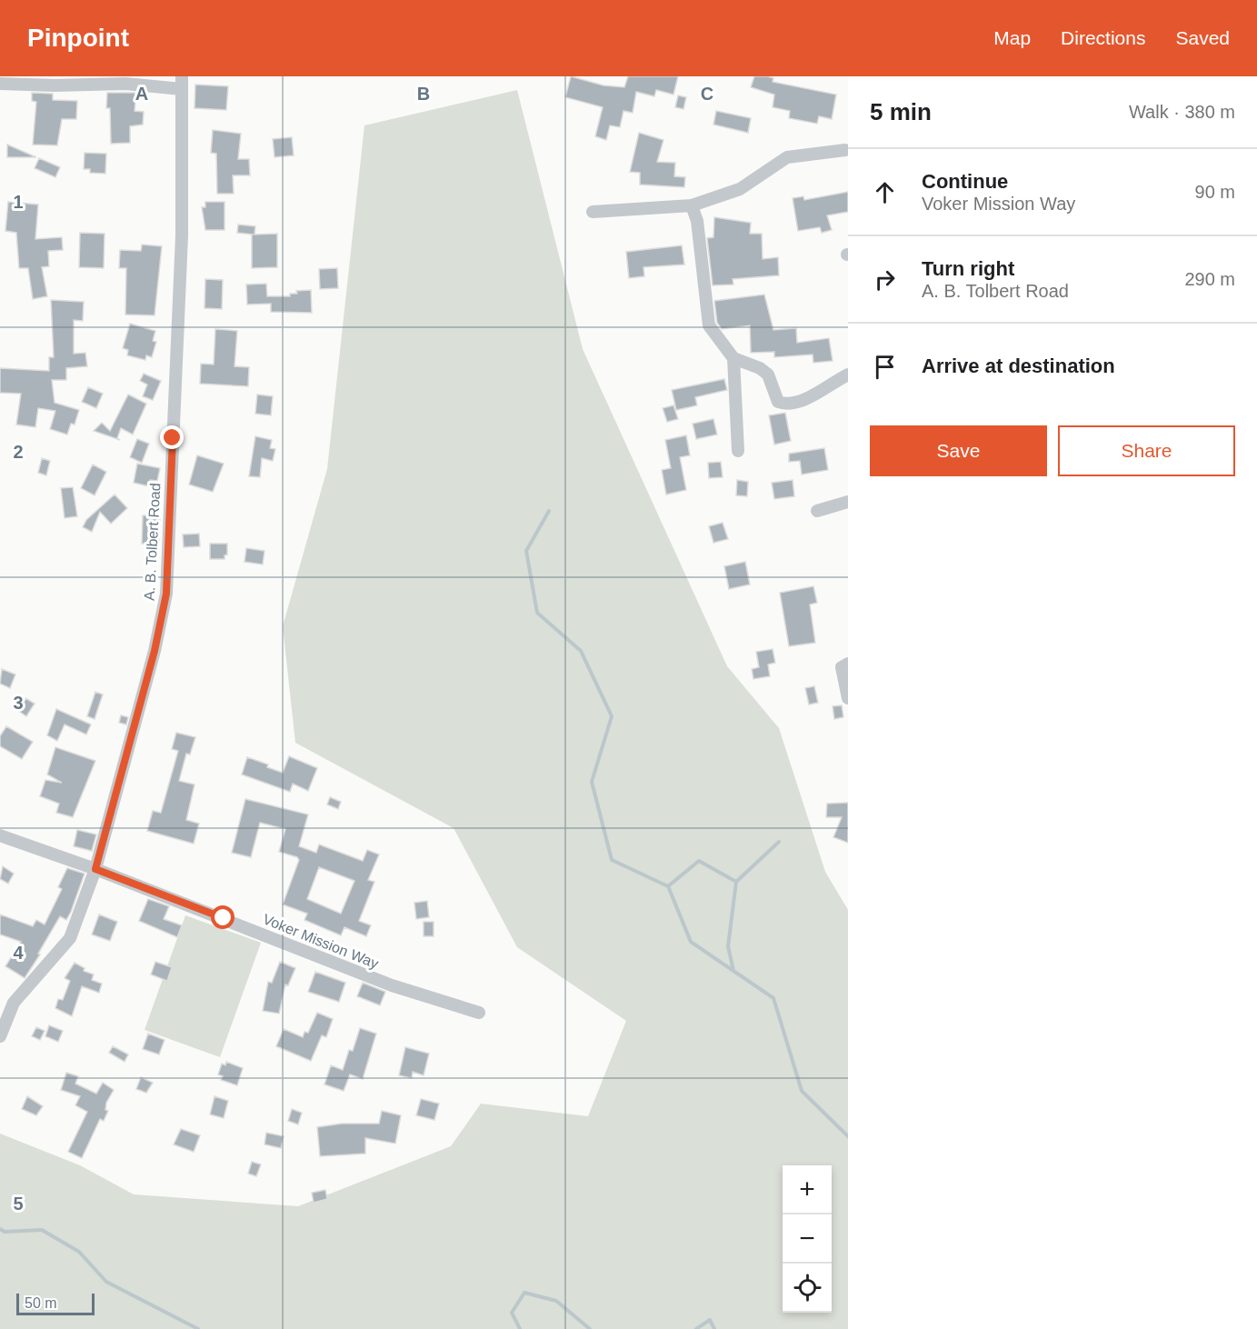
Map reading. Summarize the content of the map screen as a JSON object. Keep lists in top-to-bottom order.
{
  "streets": {
    "street": ["A. B. Tolbert Road", "Voker Mission Way"]
  },
  "crossings": [
    ["A. B. Tolbert Road", "Voker Mission Way"]
  ],
  "scale_bar": "50 m",
  "page": {
    "header": "Pinpoint",
    "nav": ["Map", "Directions", "Saved"],
    "heading": ["5 min", "Walk · 380 m"],
    "list": [
      ["Continue", "Voker Mission Way", "90 m"],
      ["Turn right", "A. B. Tolbert Road", "290 m"],
      "Arrive at destination"
    ],
    "buttons": ["Save", "Share"],
    "map_buttons": ["+", "−"],
    "scale": "50 m"
  },
  "grid": {
    "columns": ["A", "B", "C"],
    "rows": [
      "1",
      "2",
      "3",
      "4",
      "5"
    ]
  }
}
